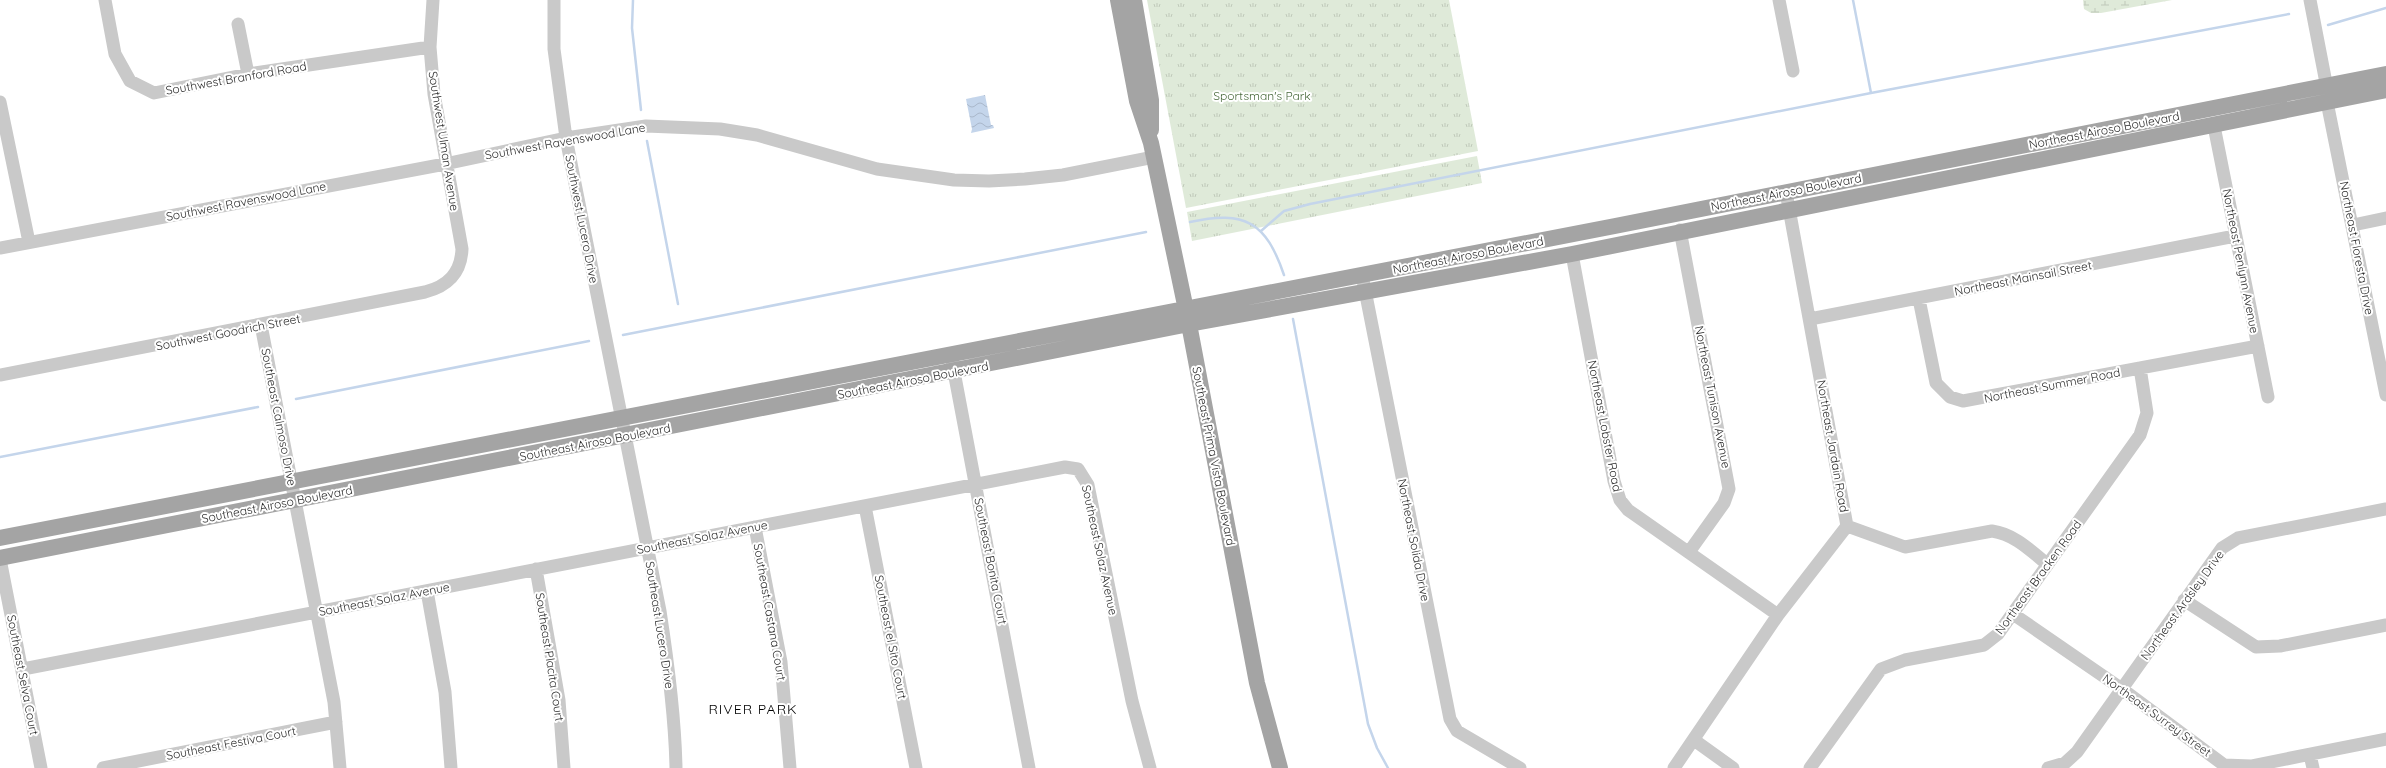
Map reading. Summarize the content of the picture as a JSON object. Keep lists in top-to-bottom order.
{
  "streets": {
    "main road": ["Northeast Airoso Boulevard", "Southeast Airoso Boulevard", "Southeast Prima Vista Boulevard"],
    "street": [
      "Southwest Branford Road",
      "Southwest Ulman Avenue",
      "Southwest Ravenswood Lane",
      "Southwest Lucero Drive",
      "Northeast Floresta Drive",
      "Northeast Penlynn Avenue",
      "Northeast Mainsail Street",
      "Southwest Goodrich Street",
      "Northeast Summer Road",
      "Northeast Tunison Avenue",
      "Southeast Calmoso Drive",
      "Northeast Lobster Road",
      "Northeast Jardain Road",
      "Southeast Solaz Avenue",
      "Northeast Solida Drive",
      "Southeast Bonita Court",
      "Northeast Bracken Road",
      "Northeast Ardsley Drive",
      "Southeast Castana Court",
      "Southeast Lucero Drive",
      "Southeast el Sito Court",
      "Southeast Placita Court",
      "Southeast Selva Court",
      "Northeast Surrey Street",
      "Southeast Festiva Court"
    ]
  },
  "crossings": [
    ["Southwest Branford Road", "Southwest Ulman Avenue"],
    ["Northeast Airoso Boulevard", "Northeast Floresta Drive"],
    ["Northeast Airoso Boulevard", "Northeast Penlynn Avenue"],
    ["Northeast Airoso Boulevard", "Southeast Airoso Boulevard"],
    ["Northeast Airoso Boulevard", "Northeast Tunison Avenue"],
    ["Northeast Airoso Boulevard", "Northeast Lobster Road"],
    ["Northeast Airoso Boulevard", "Northeast Jardain Road"],
    ["Northeast Airoso Boulevard", "Southeast Prima Vista Boulevard"],
    ["Northeast Airoso Boulevard", "Northeast Solida Drive"],
    ["Southwest Ulman Avenue", "Southwest Ravenswood Lane"],
    ["Southwest Ulman Avenue", "Southwest Goodrich Street"],
    ["Southwest Ravenswood Lane", "Southwest Lucero Drive"],
    ["Southwest Ravenswood Lane", "Southeast Prima Vista Boulevard"],
    ["Southwest Lucero Drive", "Southeast Airoso Boulevard"],
    ["Southwest Lucero Drive", "Southeast Lucero Drive"],
    ["Northeast Penlynn Avenue", "Northeast Mainsail Street"],
    ["Northeast Penlynn Avenue", "Northeast Summer Road"],
    ["Northeast Mainsail Street", "Northeast Summer Road"],
    ["Northeast Mainsail Street", "Northeast Jardain Road"],
    ["Southwest Goodrich Street", "Southeast Calmoso Drive"],
    ["Southeast Airoso Boulevard", "Southeast Calmoso Drive"],
    ["Southeast Airoso Boulevard", "Southeast Prima Vista Boulevard"],
    ["Southeast Airoso Boulevard", "Southeast Bonita Court"],
    ["Southeast Airoso Boulevard", "Southeast Lucero Drive"],
    ["Southeast Airoso Boulevard", "Southeast Selva Court"],
    ["Northeast Summer Road", "Northeast Bracken Road"],
    ["Northeast Tunison Avenue", "Northeast Lobster Road"],
    ["Southeast Calmoso Drive", "Southeast Solaz Avenue"],
    ["Southeast Calmoso Drive", "Southeast Festiva Court"],
    ["Northeast Lobster Road", "Northeast Jardain Road"],
    ["Southeast Solaz Avenue", "Southeast Bonita Court"],
    ["Southeast Solaz Avenue", "Southeast Castana Court"],
    ["Southeast Solaz Avenue", "Southeast Lucero Drive"],
    ["Southeast Solaz Avenue", "Southeast el Sito Court"],
    ["Southeast Solaz Avenue", "Southeast Placita Court"],
    ["Southeast Solaz Avenue", "Southeast Selva Court"],
    ["Northeast Bracken Road", "Northeast Surrey Street"],
    ["Northeast Ardsley Drive", "Northeast Surrey Street"]
  ],
  "districts": ["RIVER PARK"],
  "parks": ["Sportsman's Park"]
}
